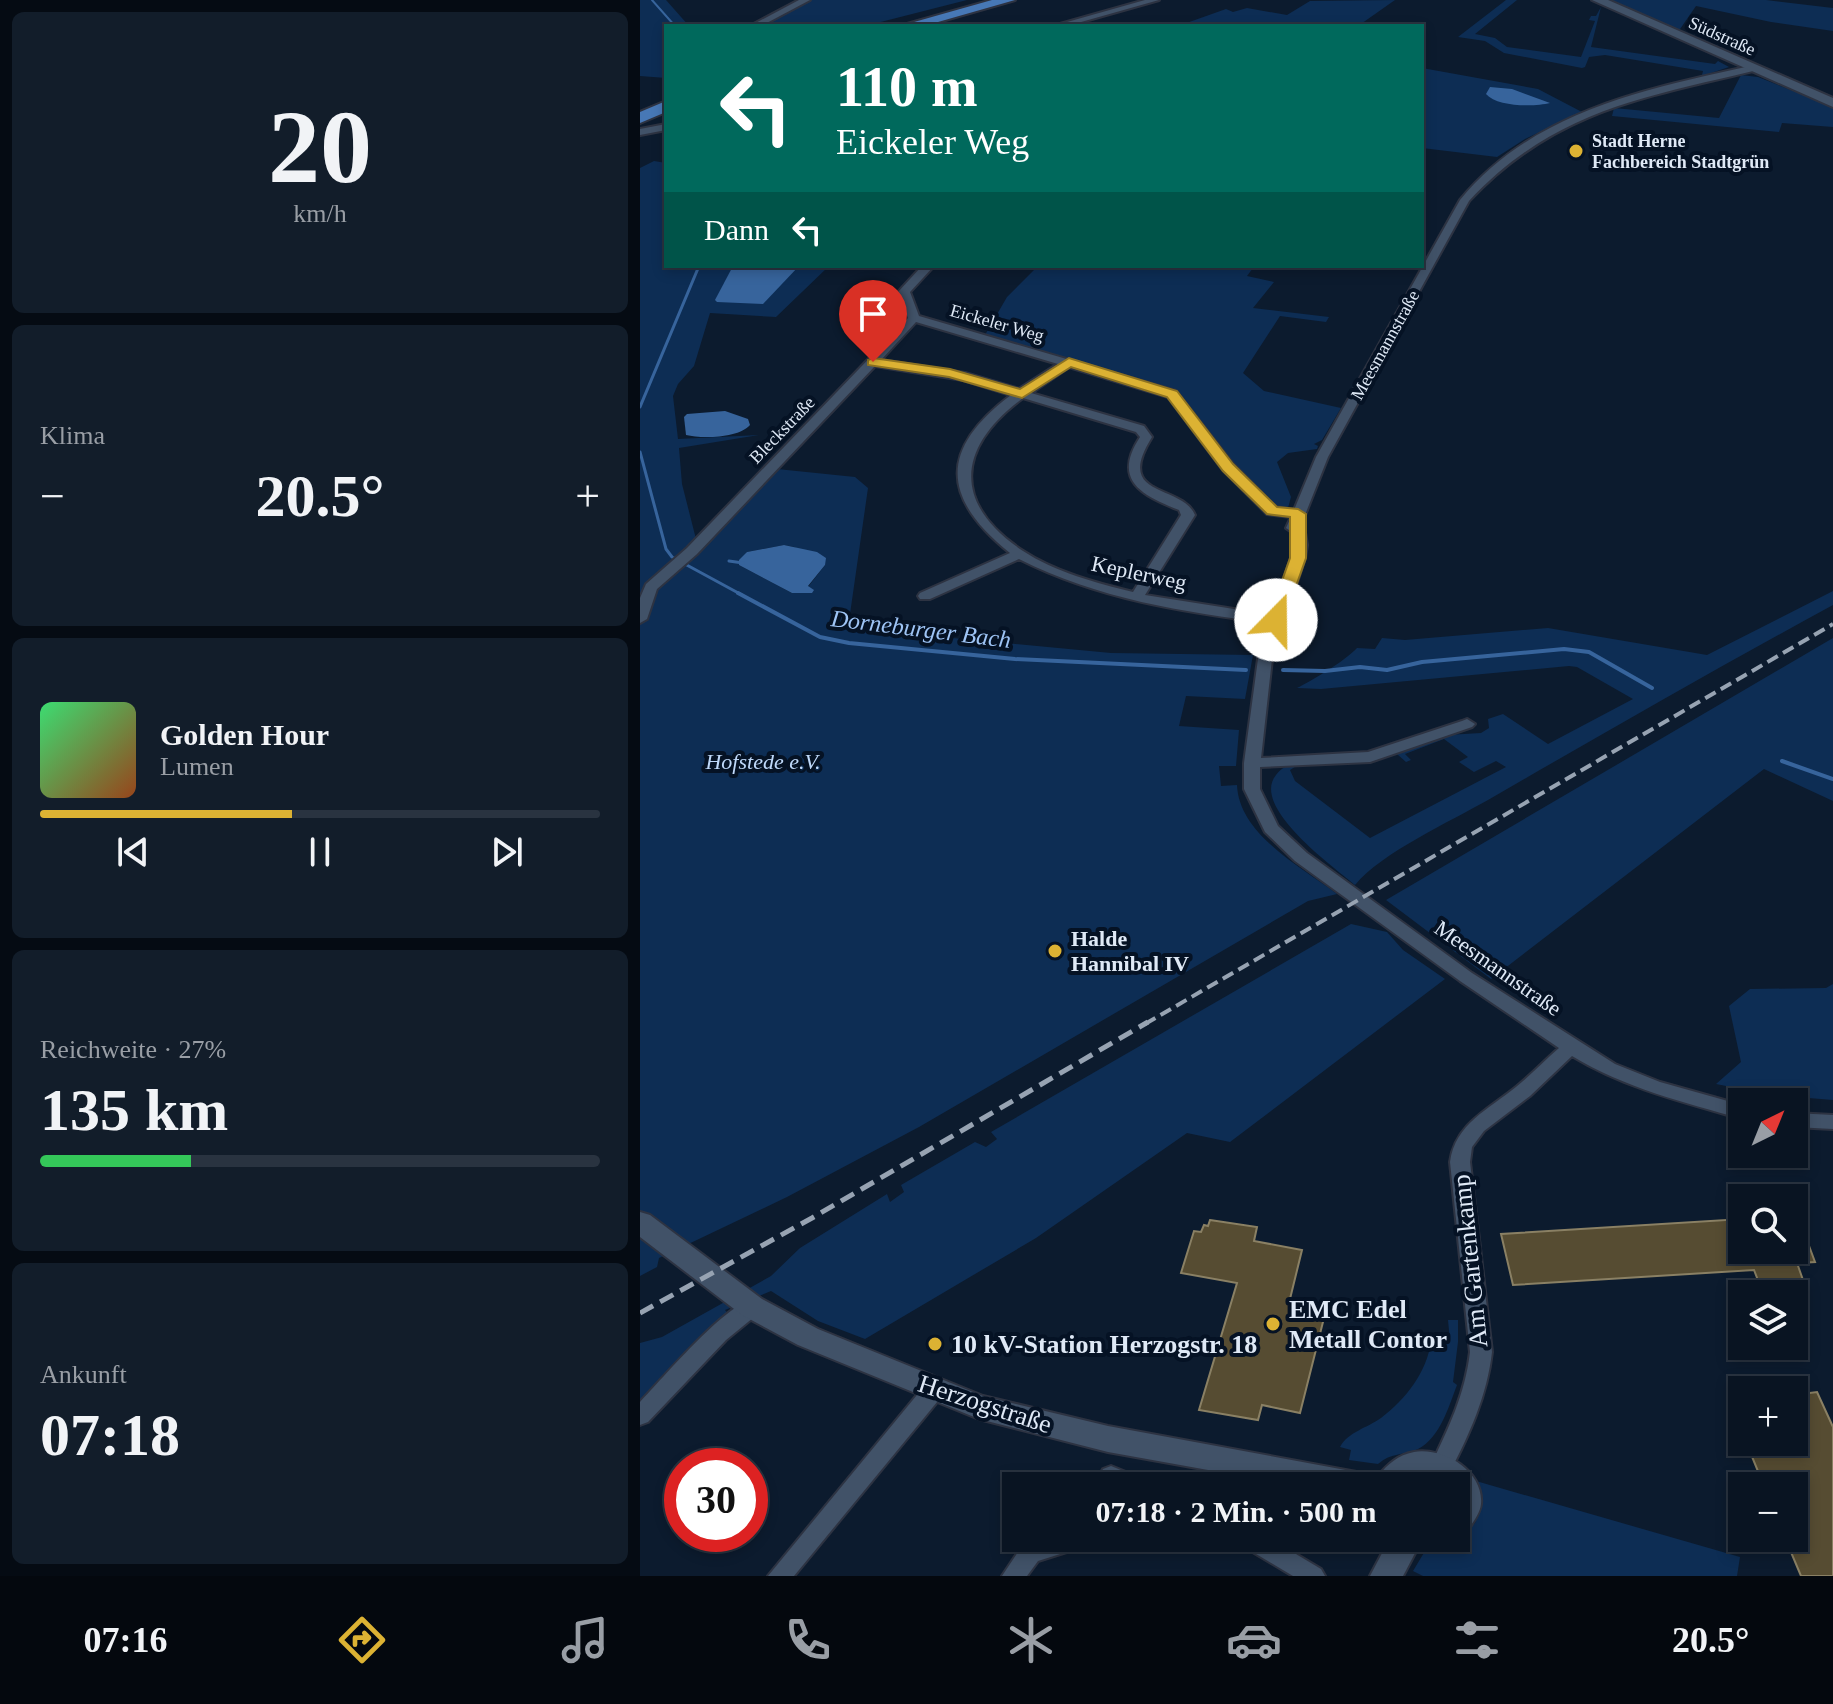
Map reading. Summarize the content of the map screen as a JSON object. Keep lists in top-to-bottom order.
{
  "streets": {
    "street": [
      "Südstraße",
      "Eickeler Weg",
      "Meesmannstraße",
      "Bleckstraße",
      "Keplerweg",
      "Am Gartenkamp",
      "Herzogstraße"
    ]
  },
  "crossings": [
    ["Südstraße", "Meesmannstraße"],
    ["Eickeler Weg", "Meesmannstraße"],
    ["Eickeler Weg", "Bleckstraße"],
    ["Eickeler Weg", "Keplerweg"],
    ["Meesmannstraße", "Keplerweg"],
    ["Meesmannstraße", "Am Gartenkamp"]
  ],
  "water": ["Dorneburger Bach"],
  "parks": ["Hofstede e.V."],
  "places": [
    "Stadt Herne Fachbereich Stadtgrün",
    "Halde Hannibal IV",
    "EMC Edel Metall Contor",
    "10 kV-Station Herzogstr. 18"
  ],
  "north": "top right",
  "page": {
    "tile": [
      ["20", "km/h"],
      "Klima",
      ["Reichweite · 27%", "135 km"],
      ["Ankunft", "07:18"]
    ],
    "turn": ["110 m", "Eickeler Weg"],
    "then": "Dann",
    "heat": ["−", "20.5°", "+"],
    "song": ["Golden Hour", "Lumen"],
    "map_buttons": ["+", "−"],
    "limit": "30",
    "trip": "07:18 · 2 Min. · 500 m",
    "tabs": ["07:16", "20.5°"]
  }
}
